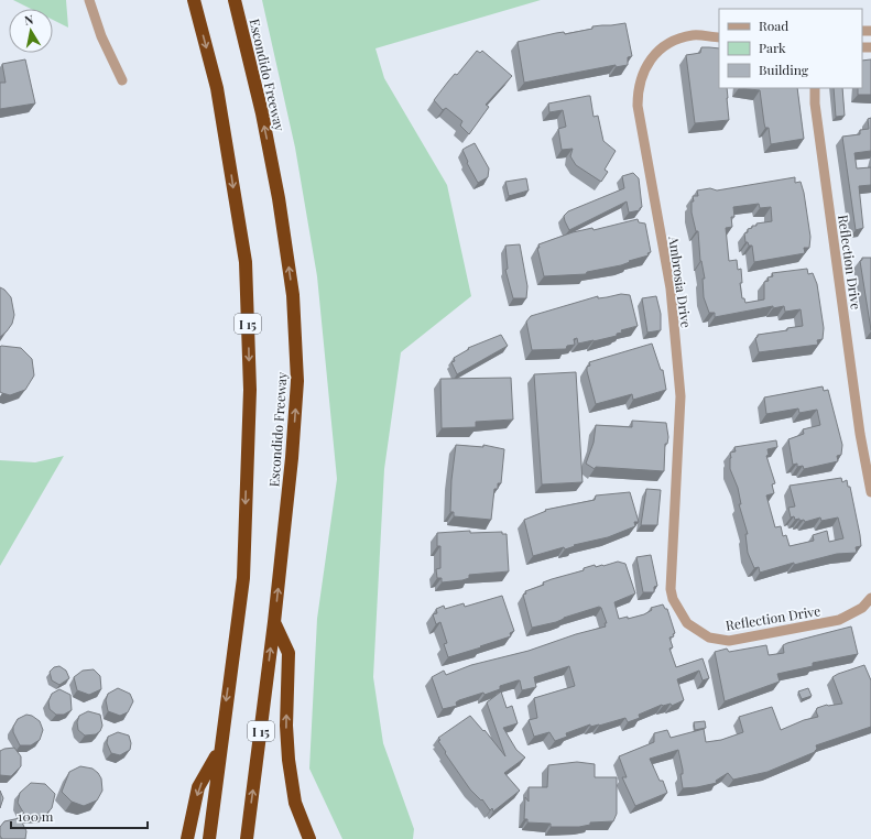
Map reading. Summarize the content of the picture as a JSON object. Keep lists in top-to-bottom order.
{
  "streets": {
    "highway": ["Escondido Freeway", "I 15"],
    "street": ["Reflection Drive", "Ambrosia Drive"]
  },
  "crossings": [
    ["Reflection Drive", "Ambrosia Drive"]
  ],
  "legend": ["Road", "Park", "Building"],
  "scale_bar": "100 m",
  "north": "top"
}
